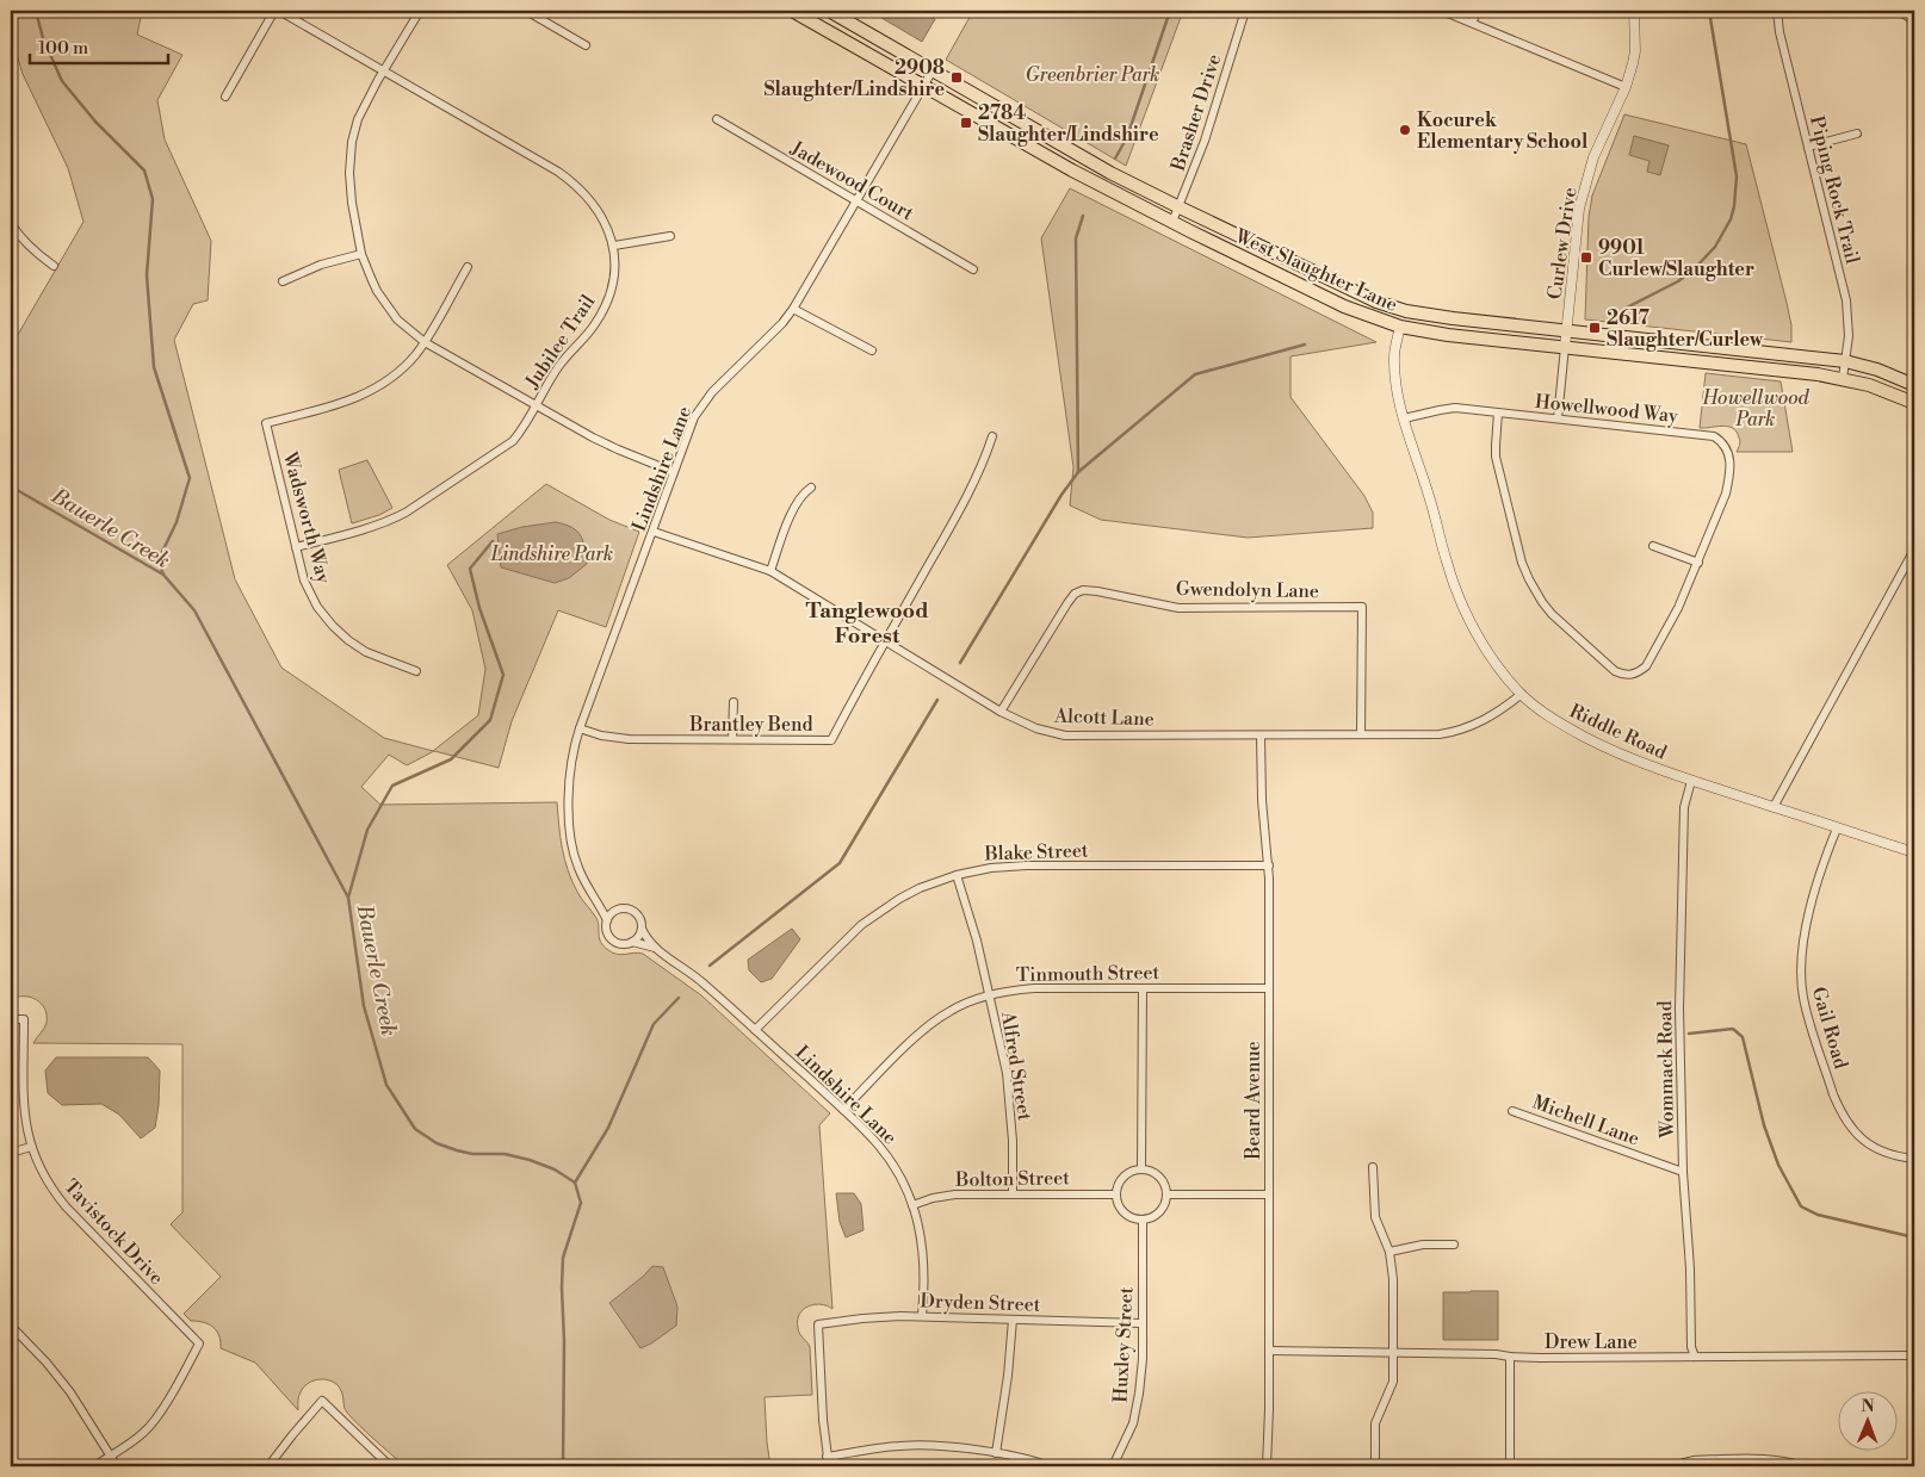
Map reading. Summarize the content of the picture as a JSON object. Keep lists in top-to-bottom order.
{
  "streets": {
    "main road": ["West Slaughter Lane"],
    "street": [
      "Brasher Drive",
      "Jadewood Court",
      "Piping Rock Trail",
      "Curlew Drive",
      "Jubilee Trail",
      "Howellwood Way",
      "Lindshire Lane",
      "Wadsworth Way",
      "Gwendolyn Lane",
      "Alcott Lane",
      "Brantley Bend",
      "Riddle Road",
      "Blake Street",
      "Tinmouth Street",
      "Gail Road",
      "Alfred Street",
      "Wommack Road",
      "Beard Avenue",
      "Michell Lane",
      "Bolton Street",
      "Tavistock Drive",
      "Dryden Street",
      "Drew Lane",
      "Huxley Street"
    ]
  },
  "crossings": [
    ["Brasher Drive", "West Slaughter Lane"],
    ["Jadewood Court", "Lindshire Lane"],
    ["Piping Rock Trail", "West Slaughter Lane"],
    ["Curlew Drive", "West Slaughter Lane"],
    ["Curlew Drive", "Howellwood Way"],
    ["West Slaughter Lane", "Lindshire Lane"],
    ["West Slaughter Lane", "Riddle Road"],
    ["Jubilee Trail", "Wadsworth Way"],
    ["Howellwood Way", "Riddle Road"],
    ["Lindshire Lane", "Alcott Lane"],
    ["Lindshire Lane", "Brantley Bend"],
    ["Lindshire Lane", "Blake Street"],
    ["Lindshire Lane", "Tinmouth Street"],
    ["Lindshire Lane", "Bolton Street"],
    ["Lindshire Lane", "Dryden Street"],
    ["Gwendolyn Lane", "Alcott Lane"],
    ["Alcott Lane", "Brantley Bend"],
    ["Alcott Lane", "Riddle Road"],
    ["Alcott Lane", "Beard Avenue"],
    ["Riddle Road", "Gail Road"],
    ["Riddle Road", "Wommack Road"],
    ["Blake Street", "Alfred Street"],
    ["Blake Street", "Beard Avenue"],
    ["Tinmouth Street", "Alfred Street"],
    ["Tinmouth Street", "Beard Avenue"],
    ["Alfred Street", "Bolton Street"],
    ["Wommack Road", "Michell Lane"],
    ["Wommack Road", "Drew Lane"],
    ["Beard Avenue", "Drew Lane"],
    ["Bolton Street", "Huxley Street"],
    ["Dryden Street", "Huxley Street"]
  ],
  "districts": ["Tanglewood Forest"],
  "water": ["Bauerle Creek"],
  "parks": ["Greenbrier Park", "Howellwood Park", "Lindshire Park"],
  "places": {
    "transit": [
      "2908 Slaughter/Lindshire",
      "2784 Slaughter/Lindshire",
      "9901 Curlew/Slaughter",
      "2617 Slaughter/Curlew"
    ],
    "other": ["Kocurek Elementary School"]
  },
  "scale_bar": "100 m",
  "north": "top"
}
